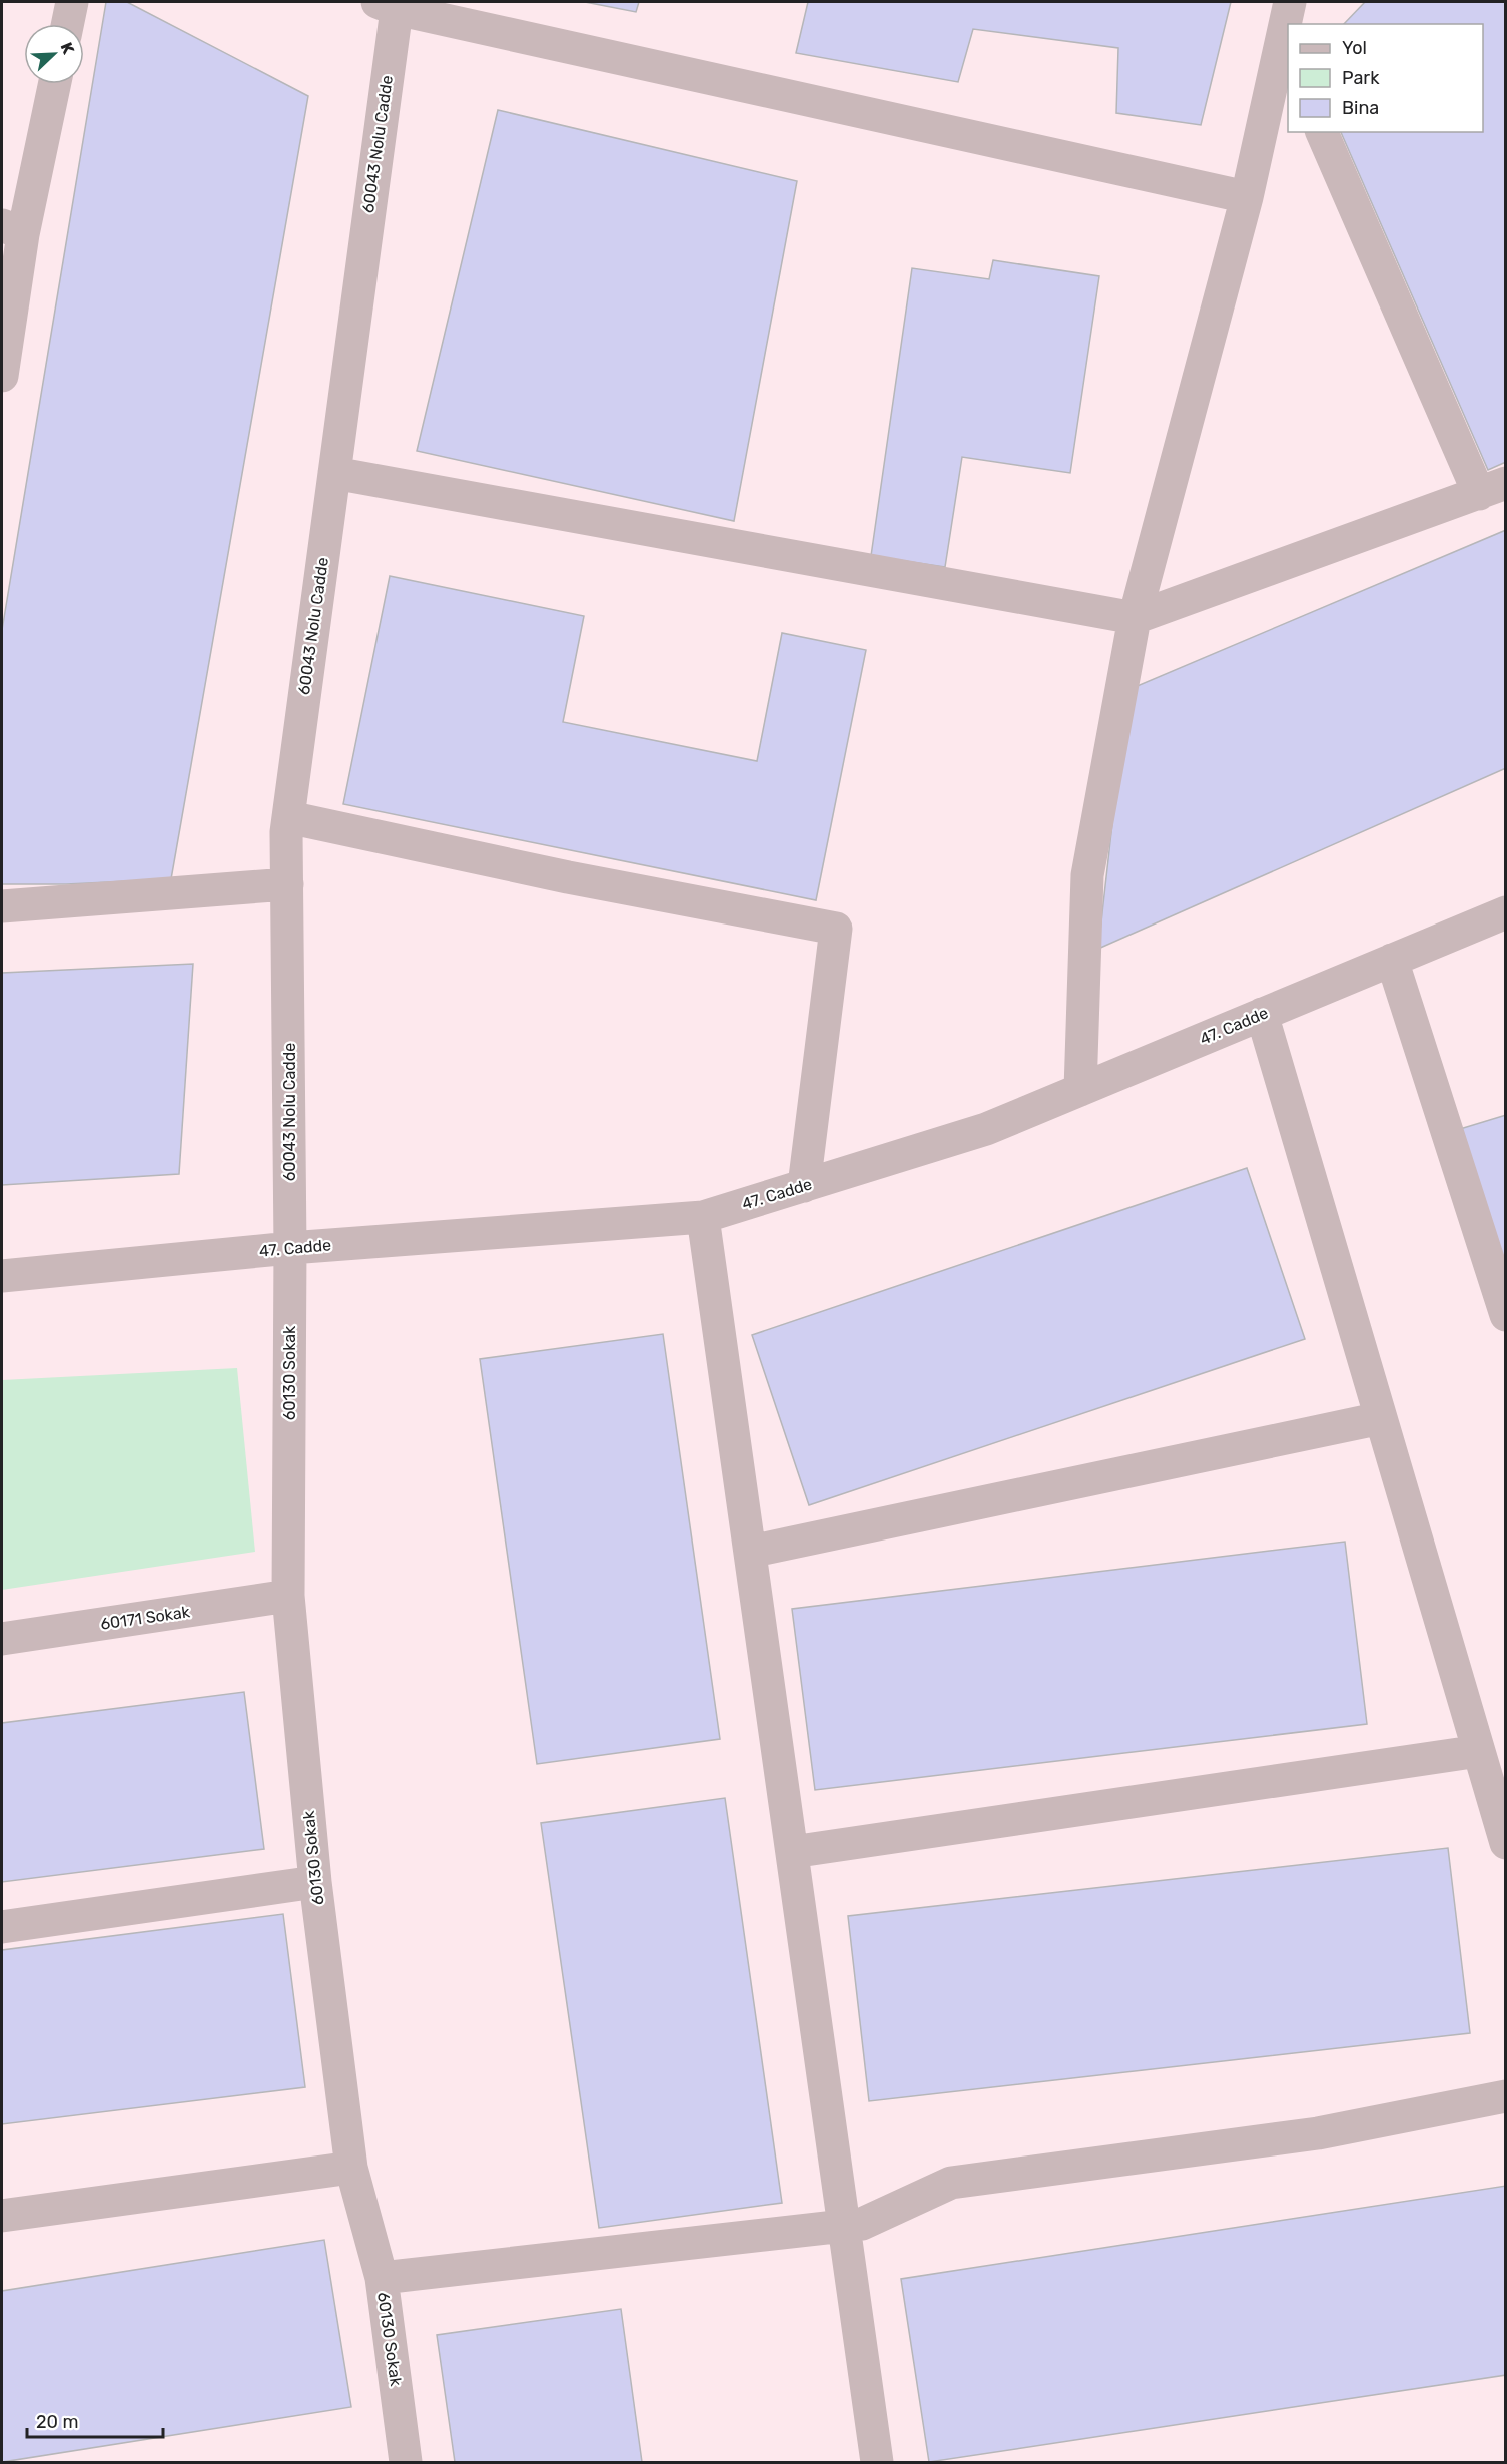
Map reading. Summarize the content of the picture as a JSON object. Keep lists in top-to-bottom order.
{
  "streets": {
    "street": [
      "60043 Nolu Cadde",
      "47. Cadde",
      "60130 Sokak",
      "60171 Sokak"
    ]
  },
  "crossings": [
    ["60043 Nolu Cadde", "47. Cadde"],
    ["60043 Nolu Cadde", "60130 Sokak"],
    ["47. Cadde", "60130 Sokak"],
    ["60130 Sokak", "60171 Sokak"]
  ],
  "legend": ["Yol", "Park", "Bina"],
  "scale_bar": "20 m",
  "north": "top right"
}
